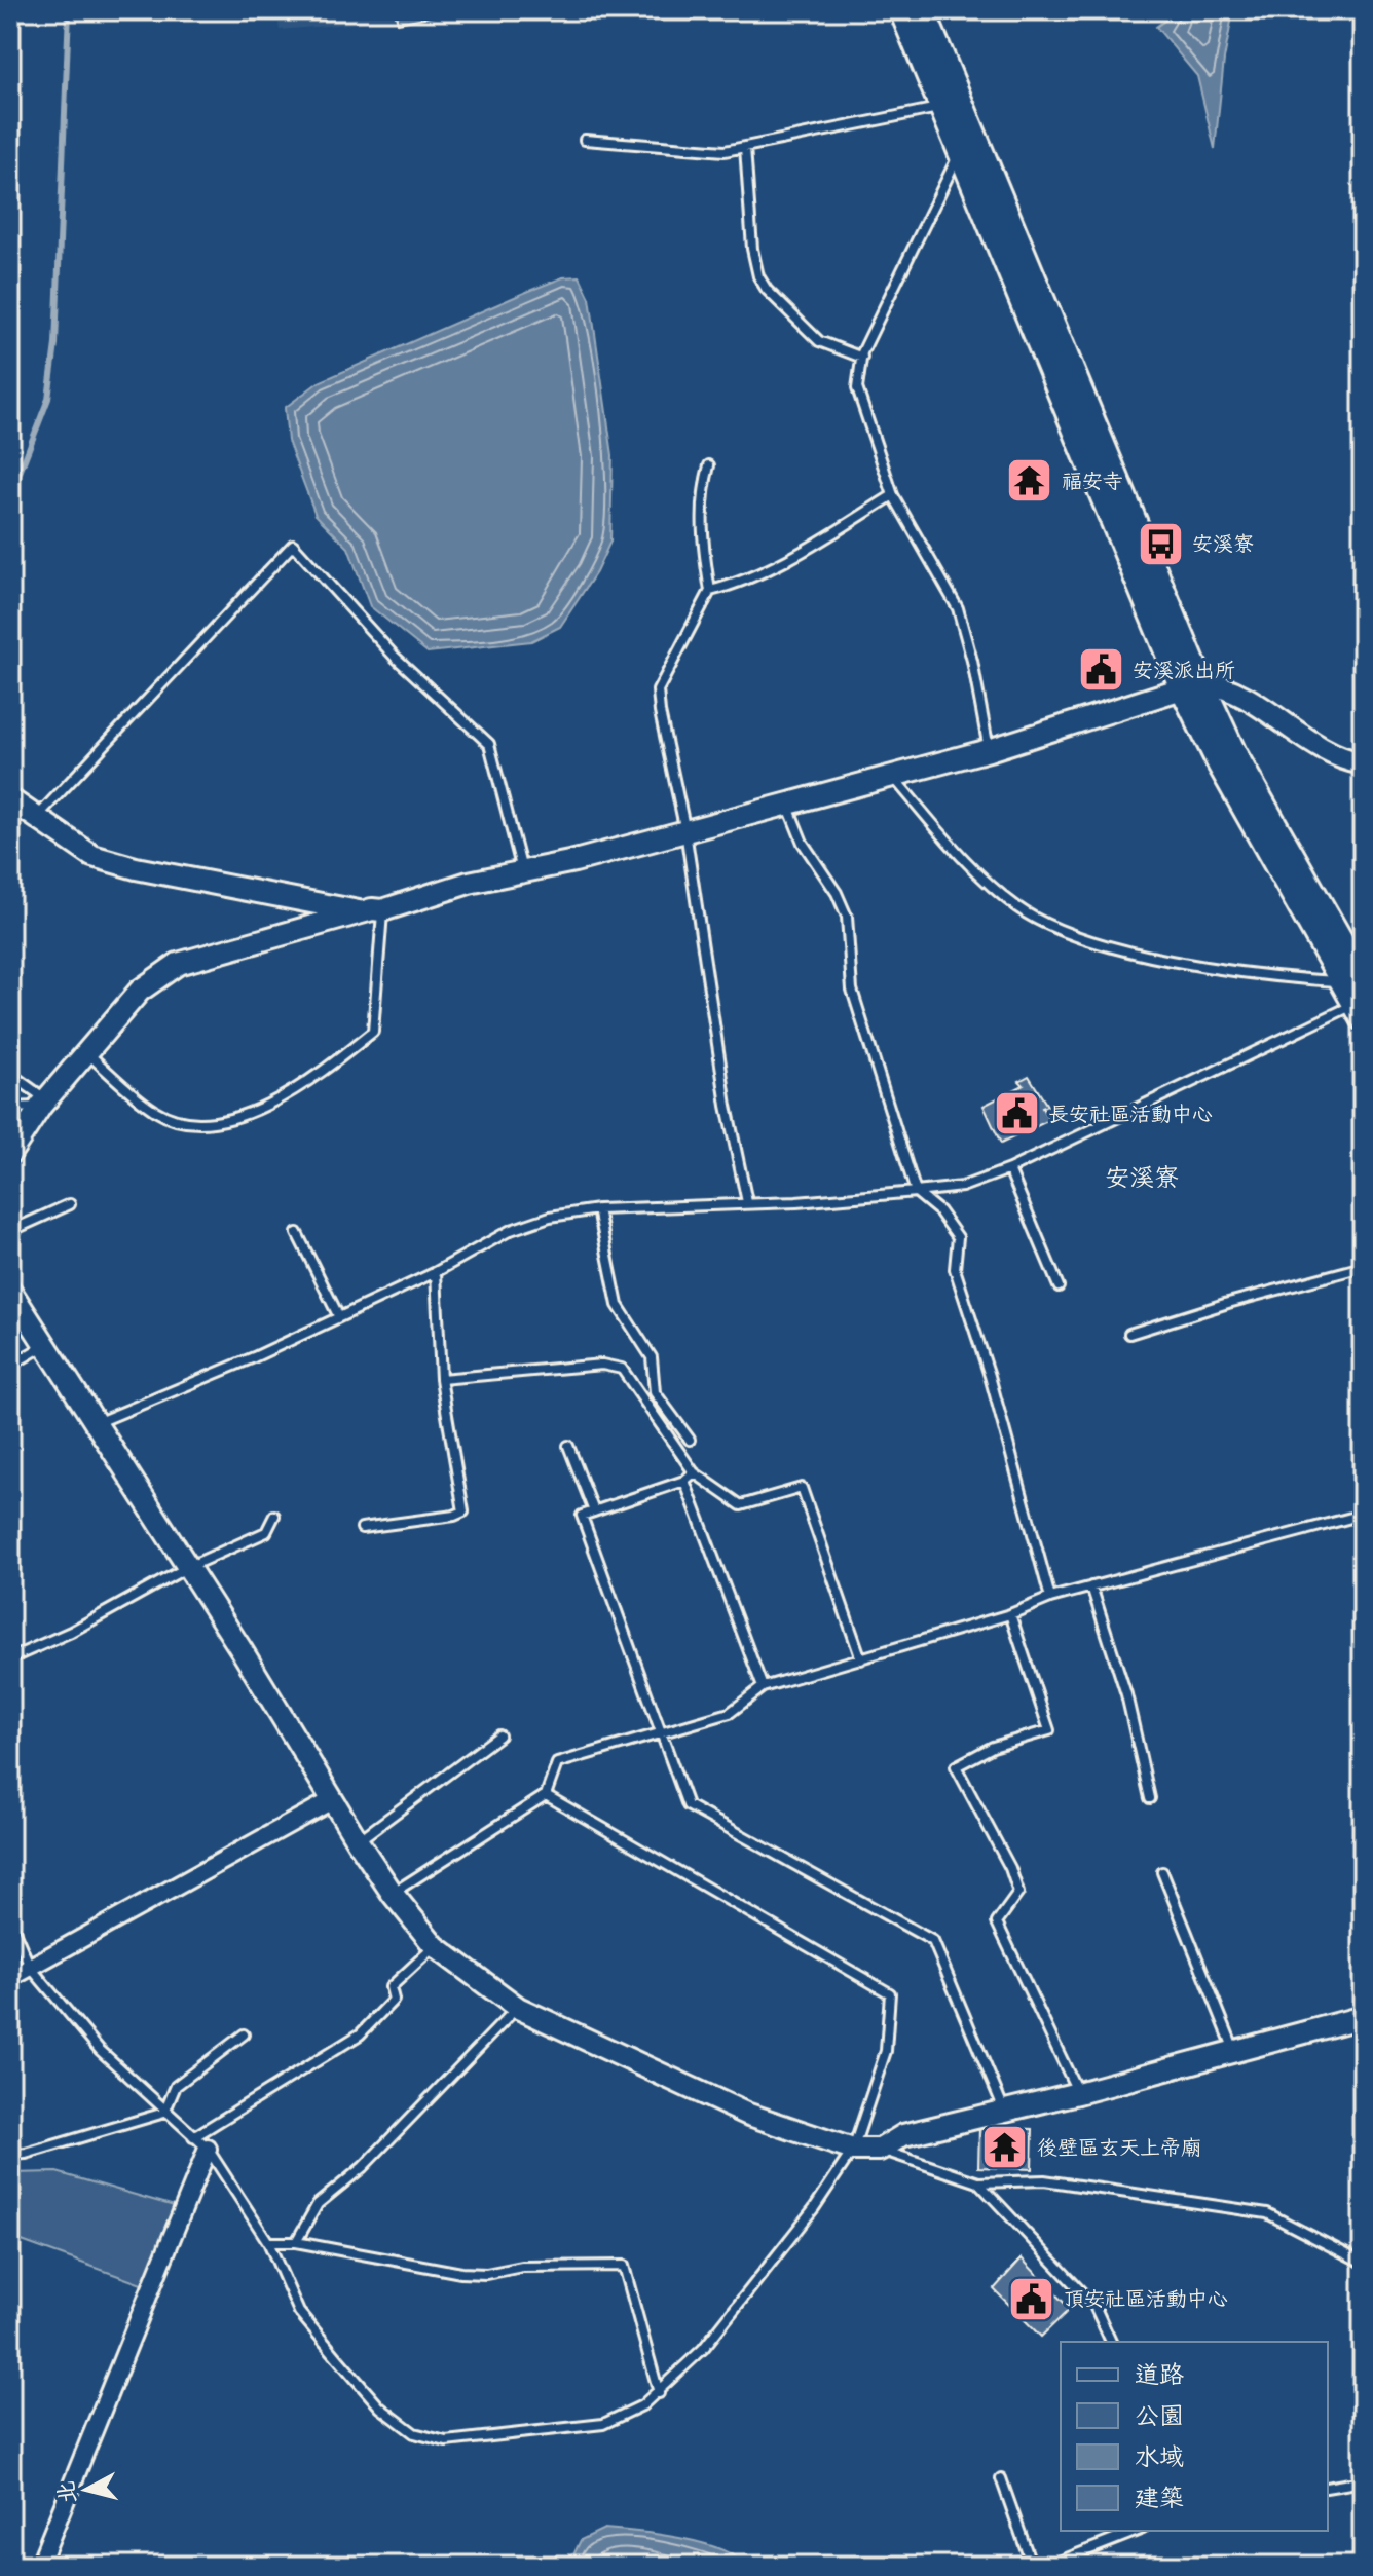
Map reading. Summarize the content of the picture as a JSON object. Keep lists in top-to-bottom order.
{
  "districts": ["安溪寮"],
  "places": {
    "temple": ["福安寺", "後壁區玄天上帝廟"],
    "bus stop": ["安溪寮"],
    "public building": ["安溪派出所", "長安社區活動中心", "頂安社區活動中心"]
  },
  "legend": [
    "道路",
    "公園",
    "水域",
    "建築"
  ],
  "north": "left"
}
